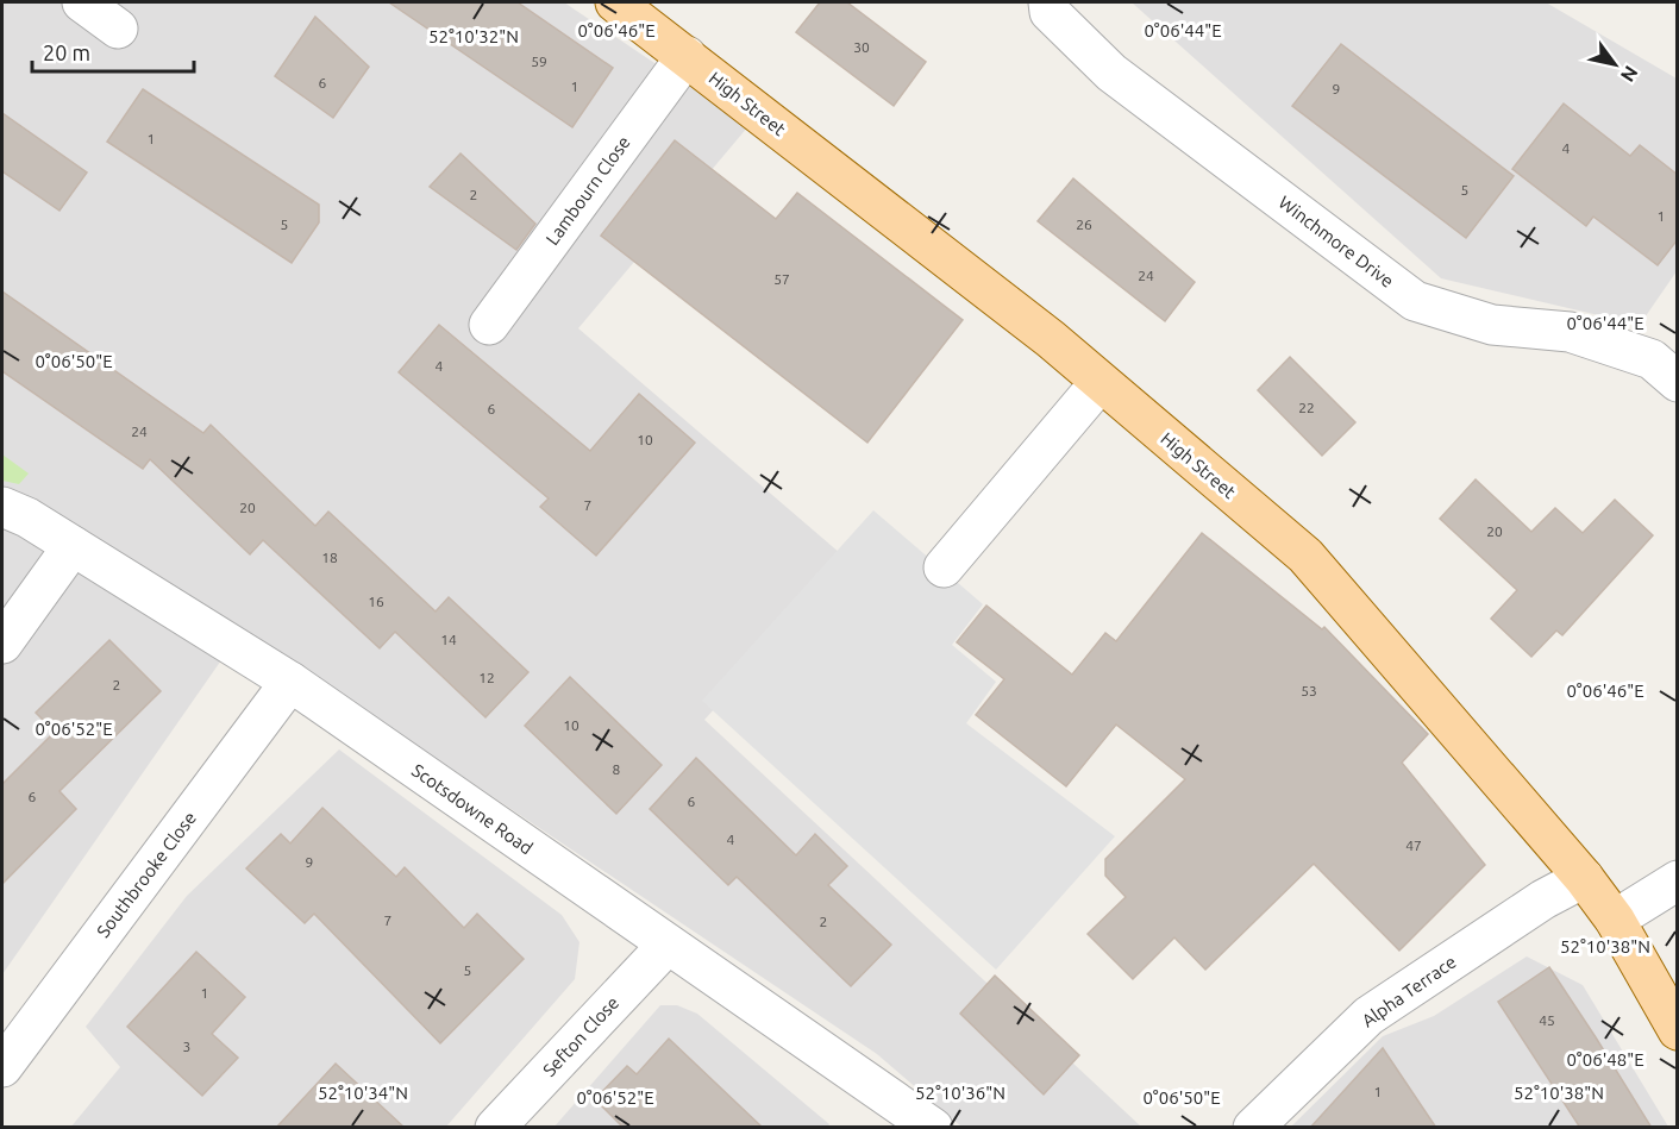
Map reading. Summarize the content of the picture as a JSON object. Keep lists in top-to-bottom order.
{
  "streets": {
    "main road": ["High Street"],
    "street": [
      "Lambourn Close",
      "Winchmore Drive",
      "Scotsdowne Road",
      "Southbrooke Close",
      "Alpha Terrace",
      "Sefton Close"
    ]
  },
  "crossings": [
    ["High Street", "Lambourn Close"],
    ["High Street", "Alpha Terrace"],
    ["Scotsdowne Road", "Southbrooke Close"],
    ["Scotsdowne Road", "Sefton Close"]
  ],
  "house_numbers": [
    "30",
    "59",
    "6",
    "1",
    "9",
    "1",
    "4",
    "5",
    "2",
    "1",
    "5",
    "26",
    "24",
    "57",
    "4",
    "22",
    "6",
    "24",
    "10",
    "7",
    "20",
    "20",
    "18",
    "16",
    "14",
    "12",
    "2",
    "53",
    "10",
    "8",
    "6",
    "6",
    "4",
    "47",
    "9",
    "7",
    "2",
    "5",
    "1",
    "45",
    "3",
    "1"
  ],
  "scale_bar": "20 m",
  "north": "bottom right",
  "coordinates": [
    "0°06'46\"E",
    "0°06'44\"E",
    "52°10'32\"N",
    "0°06'50\"E",
    "0°06'52\"E",
    "52°10'38\"N",
    "0°06'48\"E",
    "52°10'34\"N",
    "52°10'36\"N"
  ]
}
